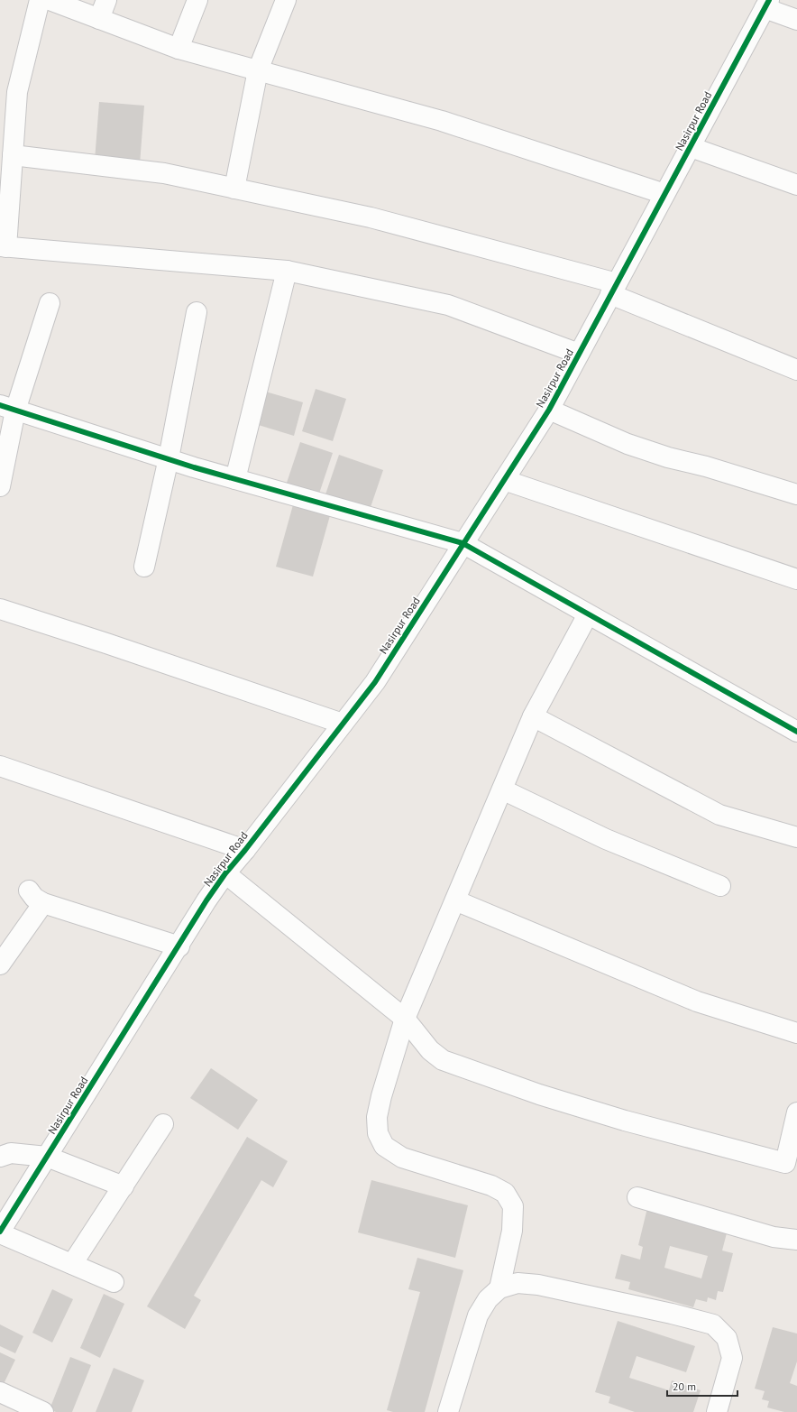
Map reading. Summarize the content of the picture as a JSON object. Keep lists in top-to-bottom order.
{
  "streets": {
    "street": ["Nasirpur Road"]
  },
  "scale_bar": "20 m"
}
